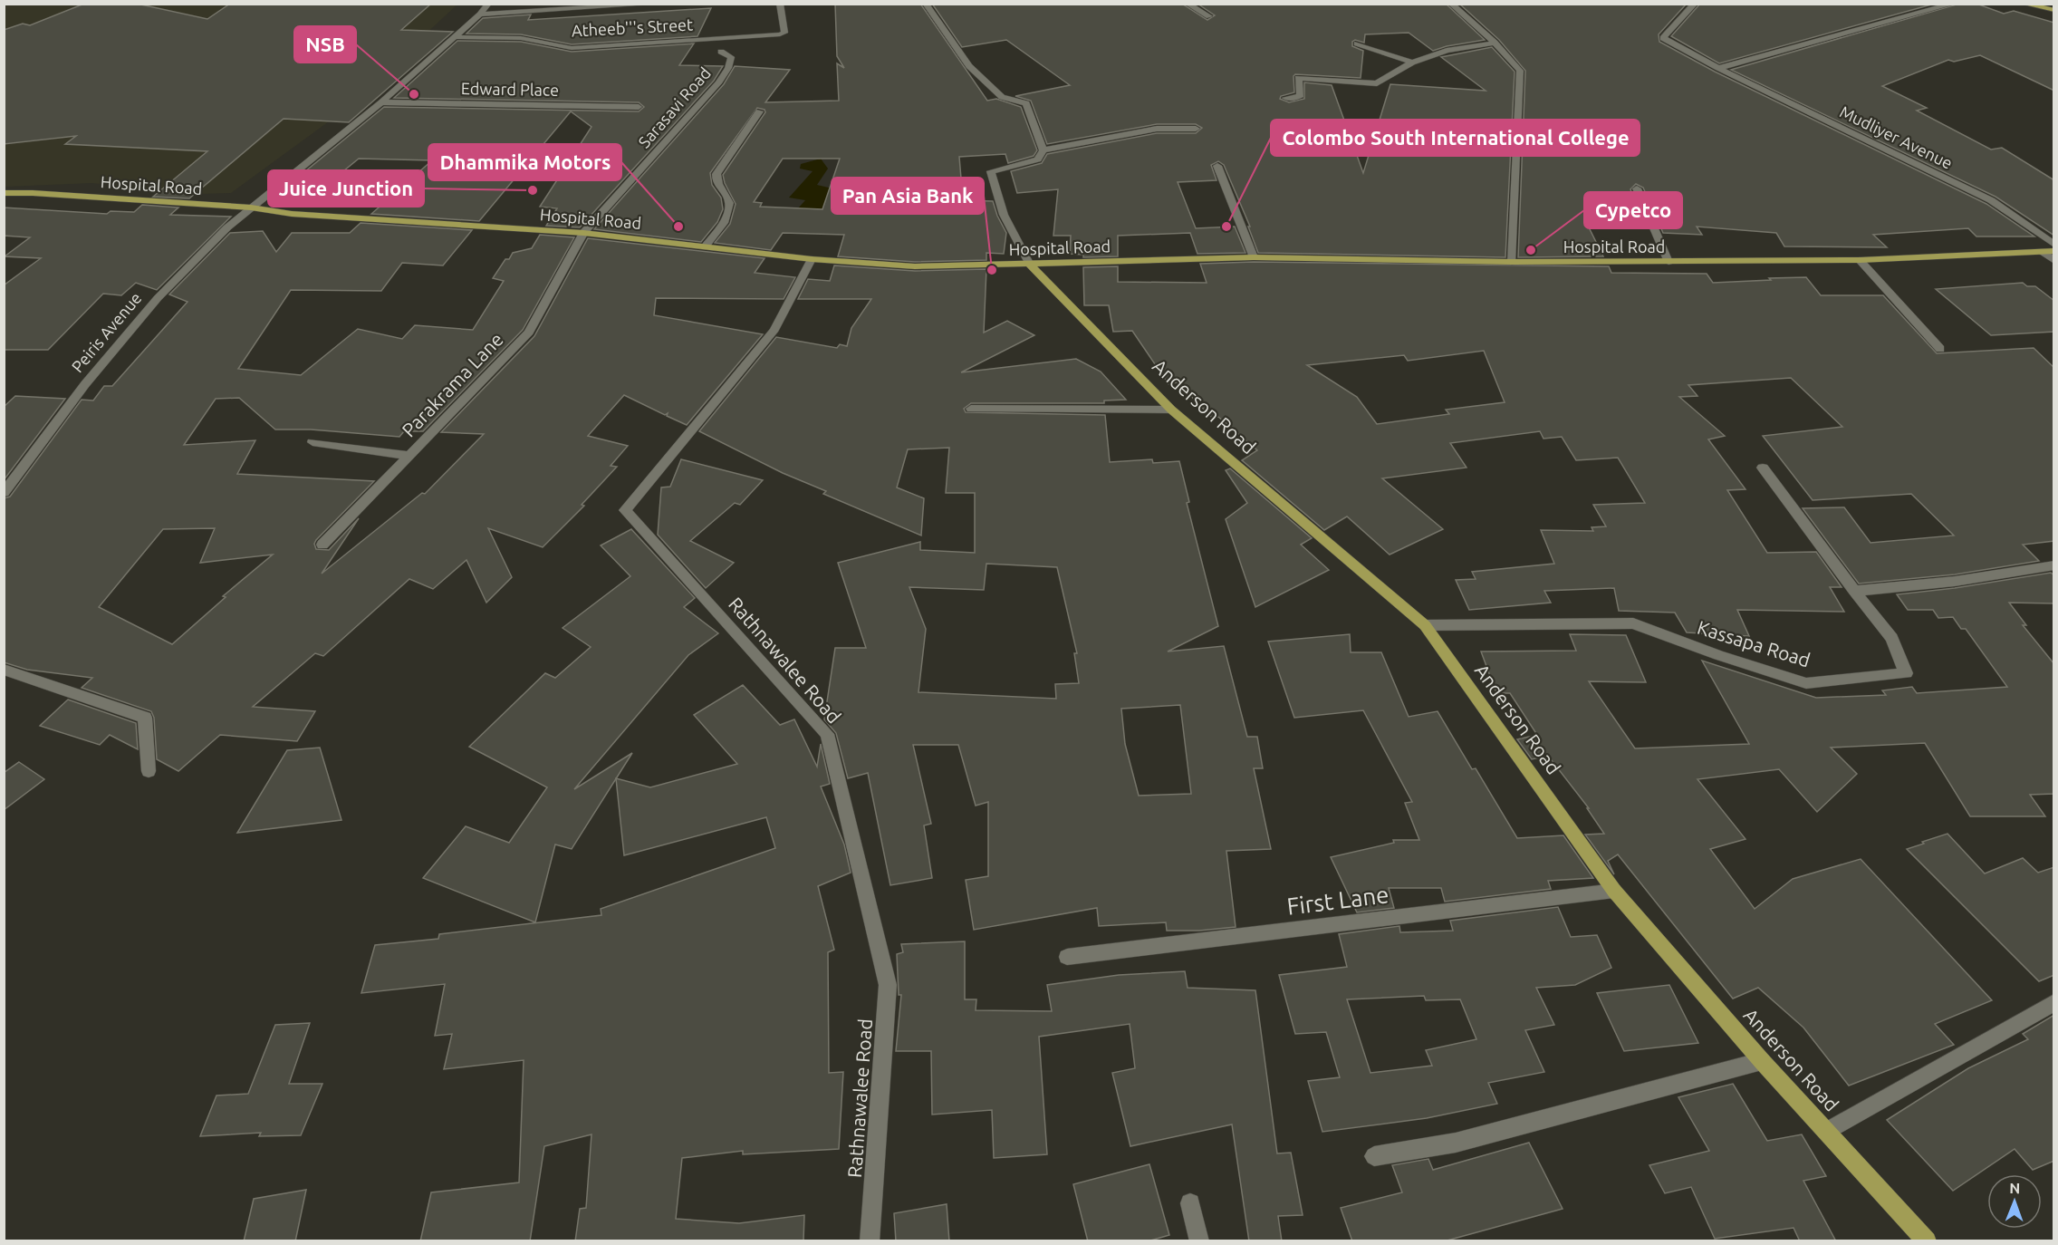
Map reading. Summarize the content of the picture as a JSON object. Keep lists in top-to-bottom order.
{
  "streets": {
    "main road": ["Hospital Road", "Anderson Road"],
    "street": [
      "Atheeb'''s Street",
      "Edward Place",
      "Sarasavi Road",
      "Mudliyer Avenue",
      "Peiris Avenue",
      "Parakrama Lane",
      "Kassapa Road",
      "Rathnawalee Road",
      "First Lane"
    ]
  },
  "crossings": [
    ["Atheeb'''s Street", "Peiris Avenue"],
    ["Edward Place", "Peiris Avenue"],
    ["Sarasavi Road", "Hospital Road"],
    ["Sarasavi Road", "Parakrama Lane"],
    ["Hospital Road", "Peiris Avenue"],
    ["Hospital Road", "Parakrama Lane"],
    ["Hospital Road", "Anderson Road"],
    ["Hospital Road", "Rathnawalee Road"],
    ["Anderson Road", "Kassapa Road"],
    ["Anderson Road", "First Lane"]
  ],
  "places": [
    "NSB",
    "Juice Junction",
    "Dhammika Motors",
    "Colombo South International College",
    "Cypetco",
    "Pan Asia Bank"
  ],
  "north": "top"
}
